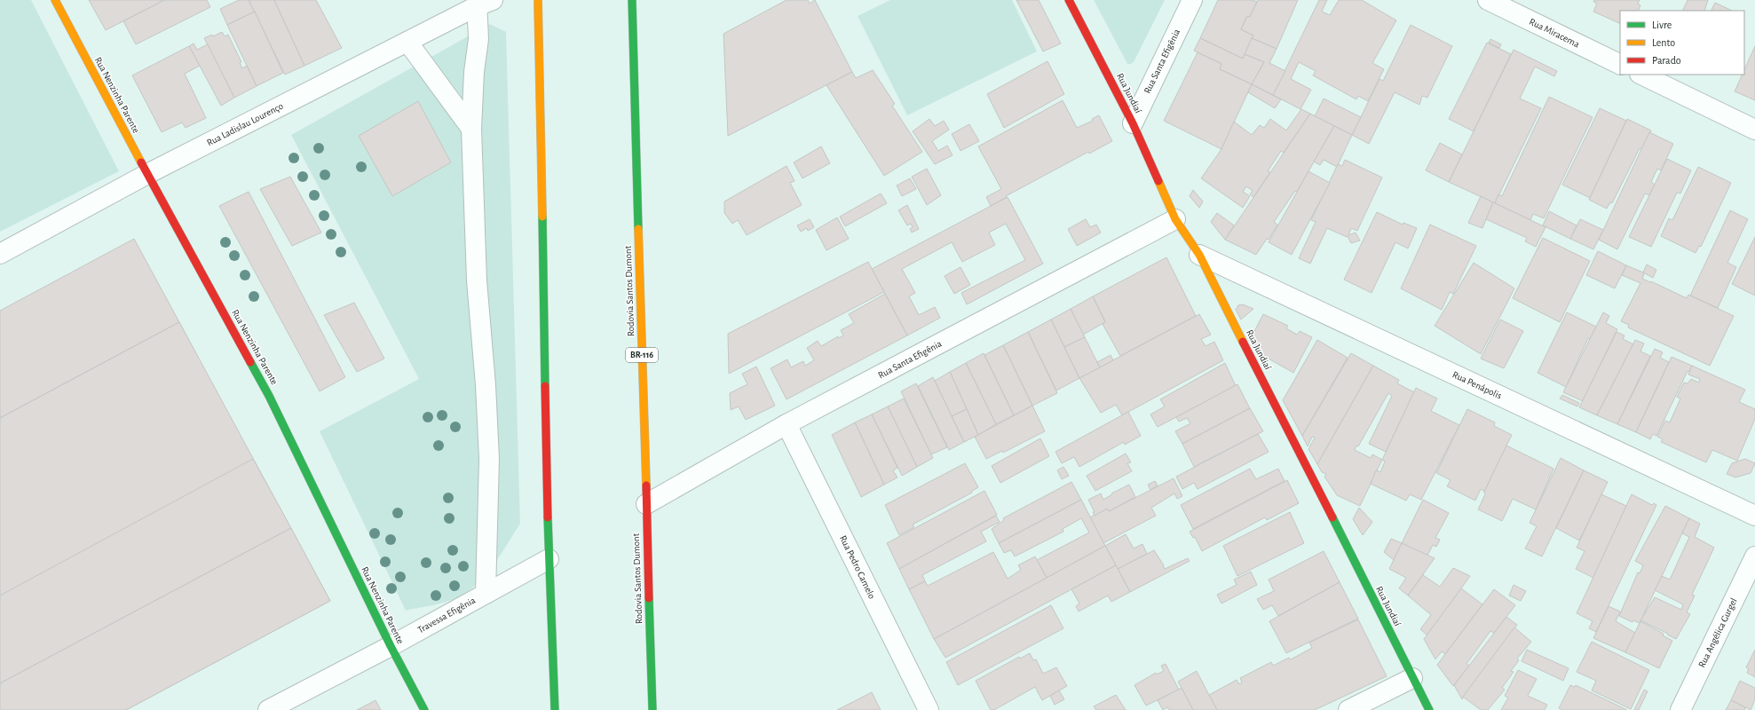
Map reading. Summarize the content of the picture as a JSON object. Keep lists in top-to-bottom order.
{
  "streets": {
    "main road": [
      "Rua Jundiaí",
      "Rua Nenzinha Parente",
      "Rodovia Santos Dumont",
      "BR-116"
    ],
    "street": [
      "Rua Miracema",
      "Rua Santa Efigênia",
      "Rua Ladislau Lourenço",
      "Rua Penápolis",
      "Rua Pedro Camelo",
      "Travessa Efigênia",
      "Rua Angélica Gurgel"
    ]
  },
  "crossings": [
    ["Rua Santa Efigênia", "Rua Jundiaí"],
    ["Rua Santa Efigênia", "Rodovia Santos Dumont"],
    ["Rua Santa Efigênia", "Rua Pedro Camelo"],
    ["Rua Jundiaí", "Rua Penápolis"],
    ["Rua Nenzinha Parente", "Rua Ladislau Lourenço"],
    ["Rua Nenzinha Parente", "Travessa Efigênia"]
  ],
  "legend": ["Livre", "Lento", "Parado"]
}
